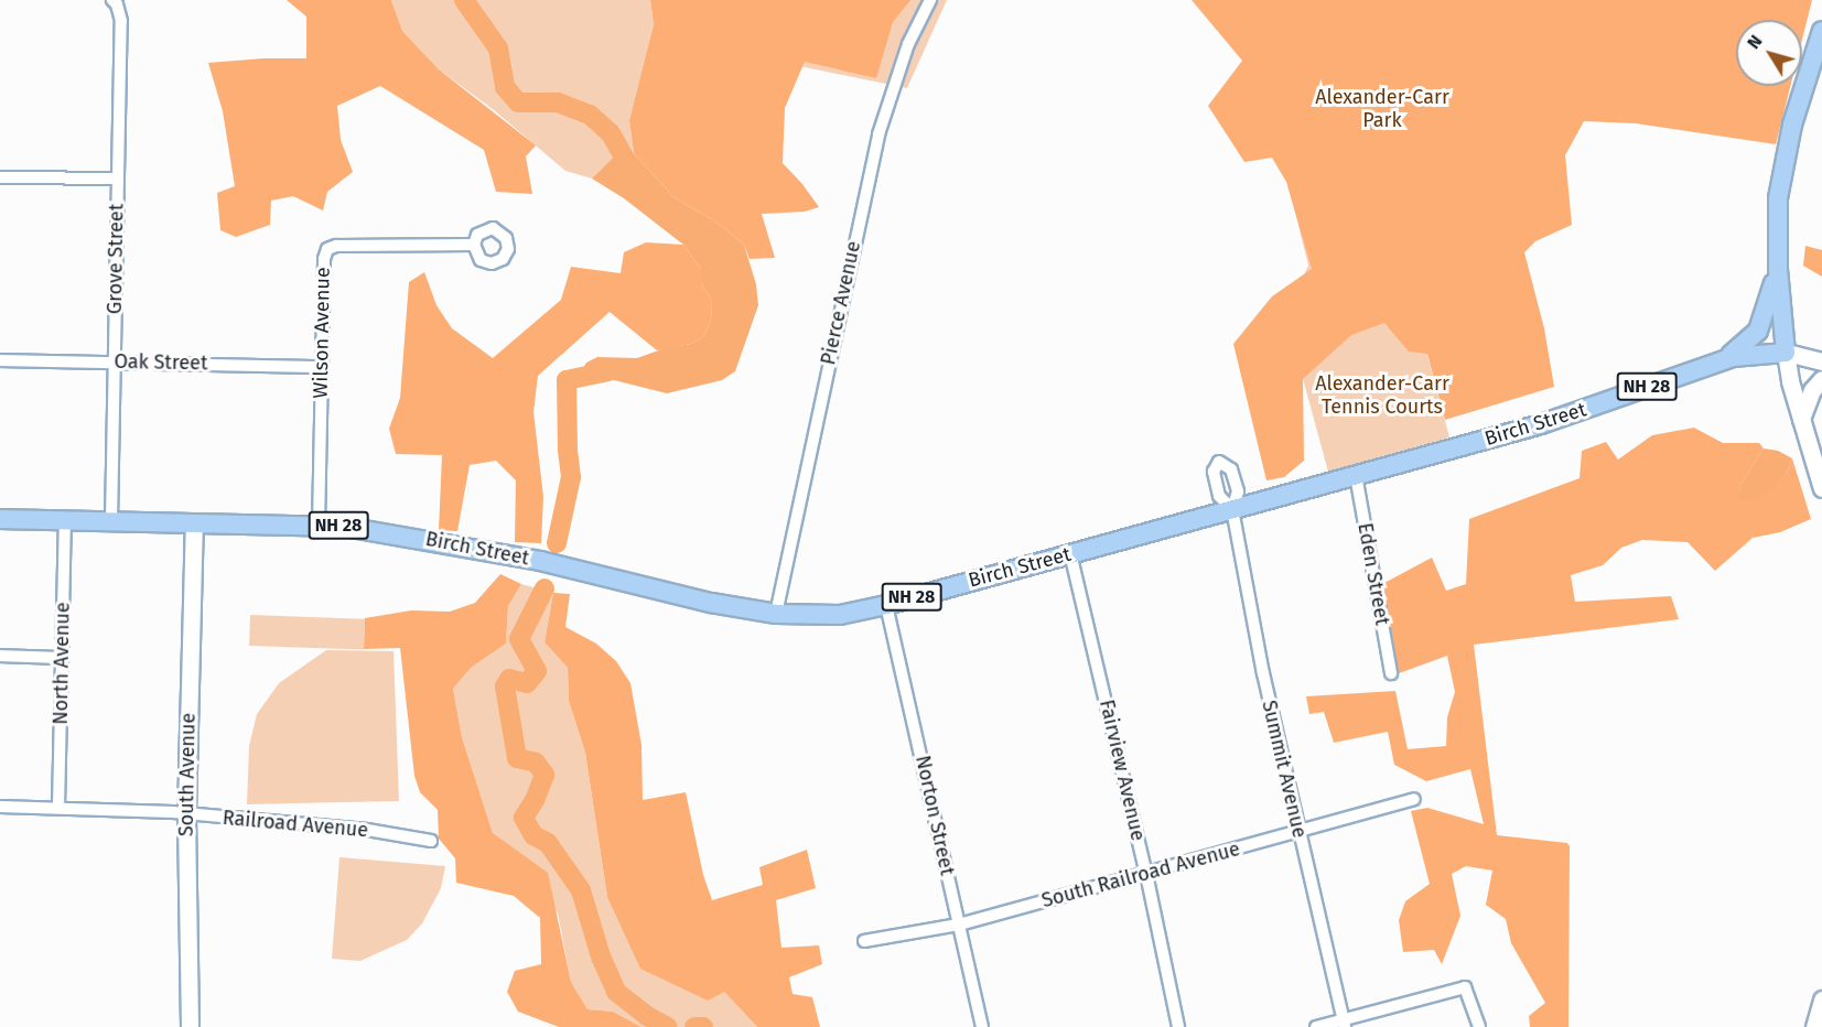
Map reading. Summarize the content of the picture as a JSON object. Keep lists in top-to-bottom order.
{
  "streets": {
    "main road": ["NH 28", "Birch Street"],
    "street": [
      "Grove Street",
      "Pierce Avenue",
      "Wilson Avenue",
      "Oak Street",
      "Eden Street",
      "North Avenue",
      "Summit Avenue",
      "Fairview Avenue",
      "South Avenue",
      "Norton Street",
      "Railroad Avenue",
      "South Railroad Avenue"
    ]
  },
  "crossings": [
    ["Grove Street", "Oak Street"],
    ["Grove Street", "Birch Street"],
    ["Pierce Avenue", "Birch Street"],
    ["Wilson Avenue", "Oak Street"],
    ["Wilson Avenue", "Birch Street"],
    ["NH 28", "Birch Street"],
    ["Birch Street", "Eden Street"],
    ["Birch Street", "North Avenue"],
    ["Birch Street", "Summit Avenue"],
    ["Birch Street", "Fairview Avenue"],
    ["Birch Street", "South Avenue"],
    ["Birch Street", "Norton Street"],
    ["North Avenue", "Railroad Avenue"],
    ["Summit Avenue", "South Railroad Avenue"],
    ["Fairview Avenue", "South Railroad Avenue"],
    ["South Avenue", "Railroad Avenue"],
    ["Norton Street", "South Railroad Avenue"]
  ],
  "parks": ["Alexander-Carr Park", "Alexander-Carr Tennis Courts"],
  "north": "top left"
}
